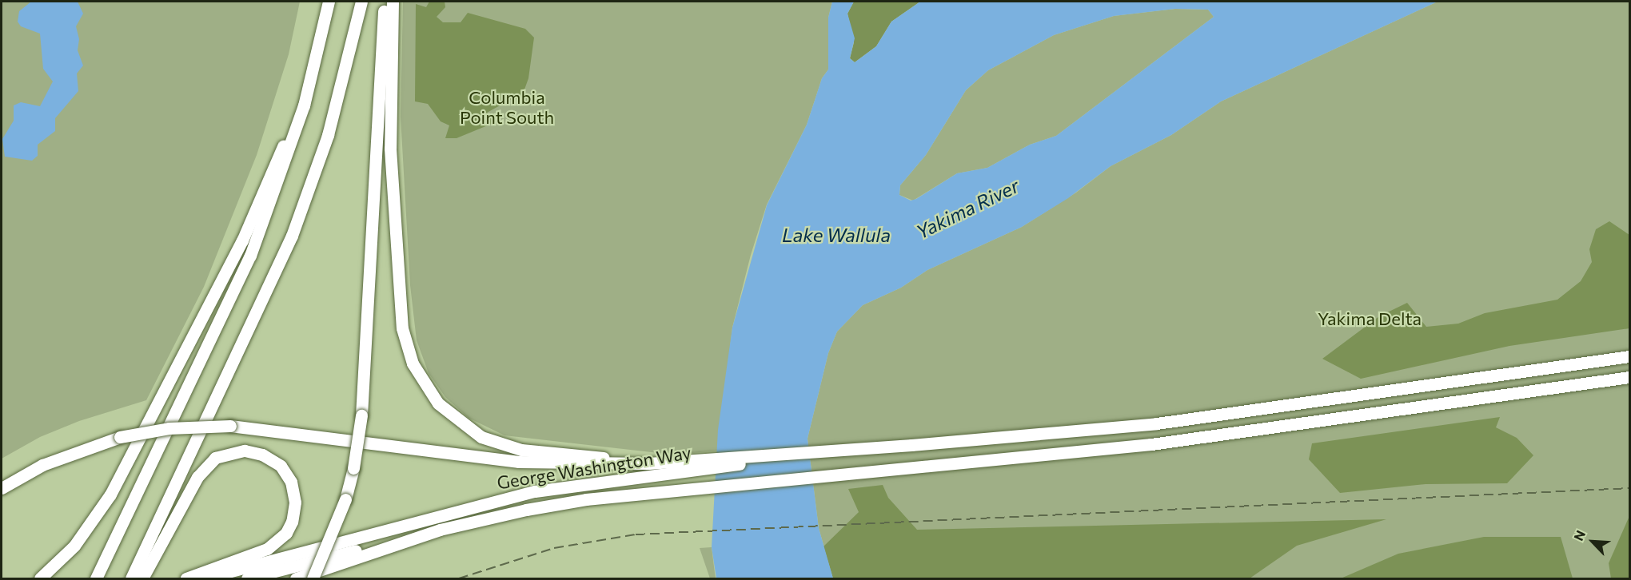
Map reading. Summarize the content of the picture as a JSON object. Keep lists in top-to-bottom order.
{
  "streets": {
    "highway": ["George Washington Way"]
  },
  "water": ["Yakima River", "Lake Wallula"],
  "parks": ["Columbia Point South", "Yakima Delta"],
  "north": "top left"
}
